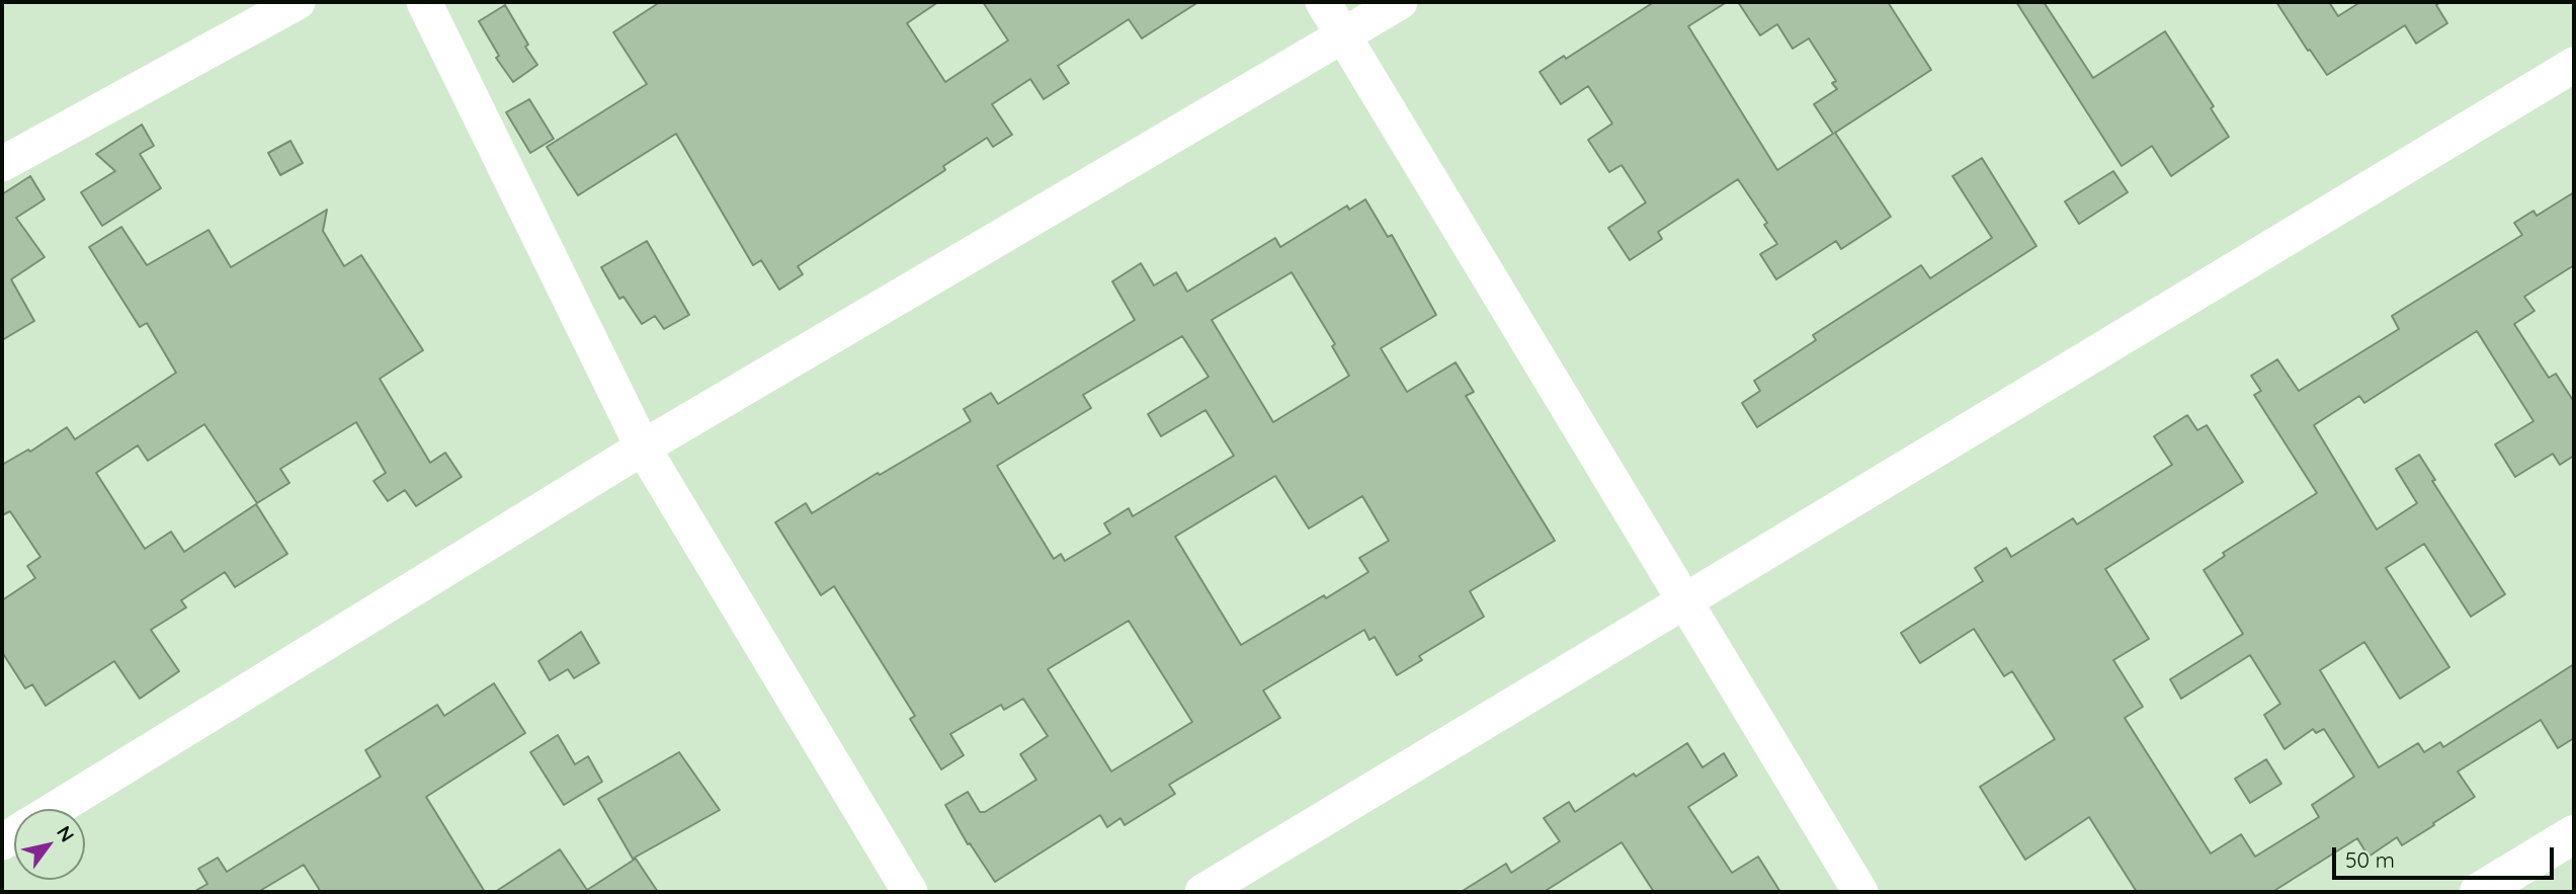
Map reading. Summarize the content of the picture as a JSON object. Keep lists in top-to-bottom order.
{
  "scale_bar": "50 m",
  "north": "top right"
}
